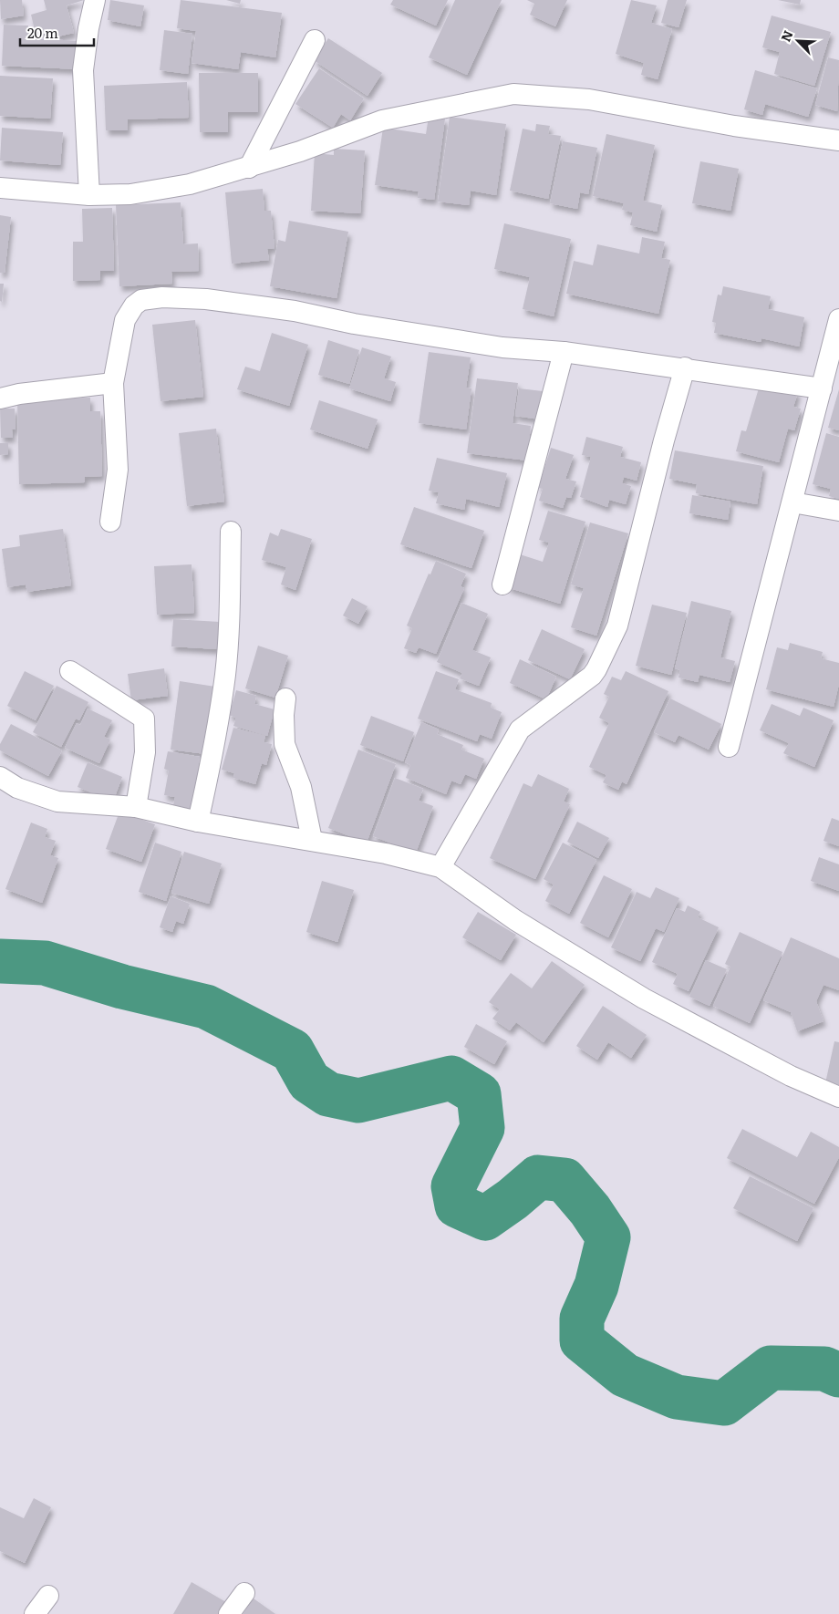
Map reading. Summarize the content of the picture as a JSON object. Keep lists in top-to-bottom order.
{
  "scale_bar": "20 m",
  "north": "top left"
}
